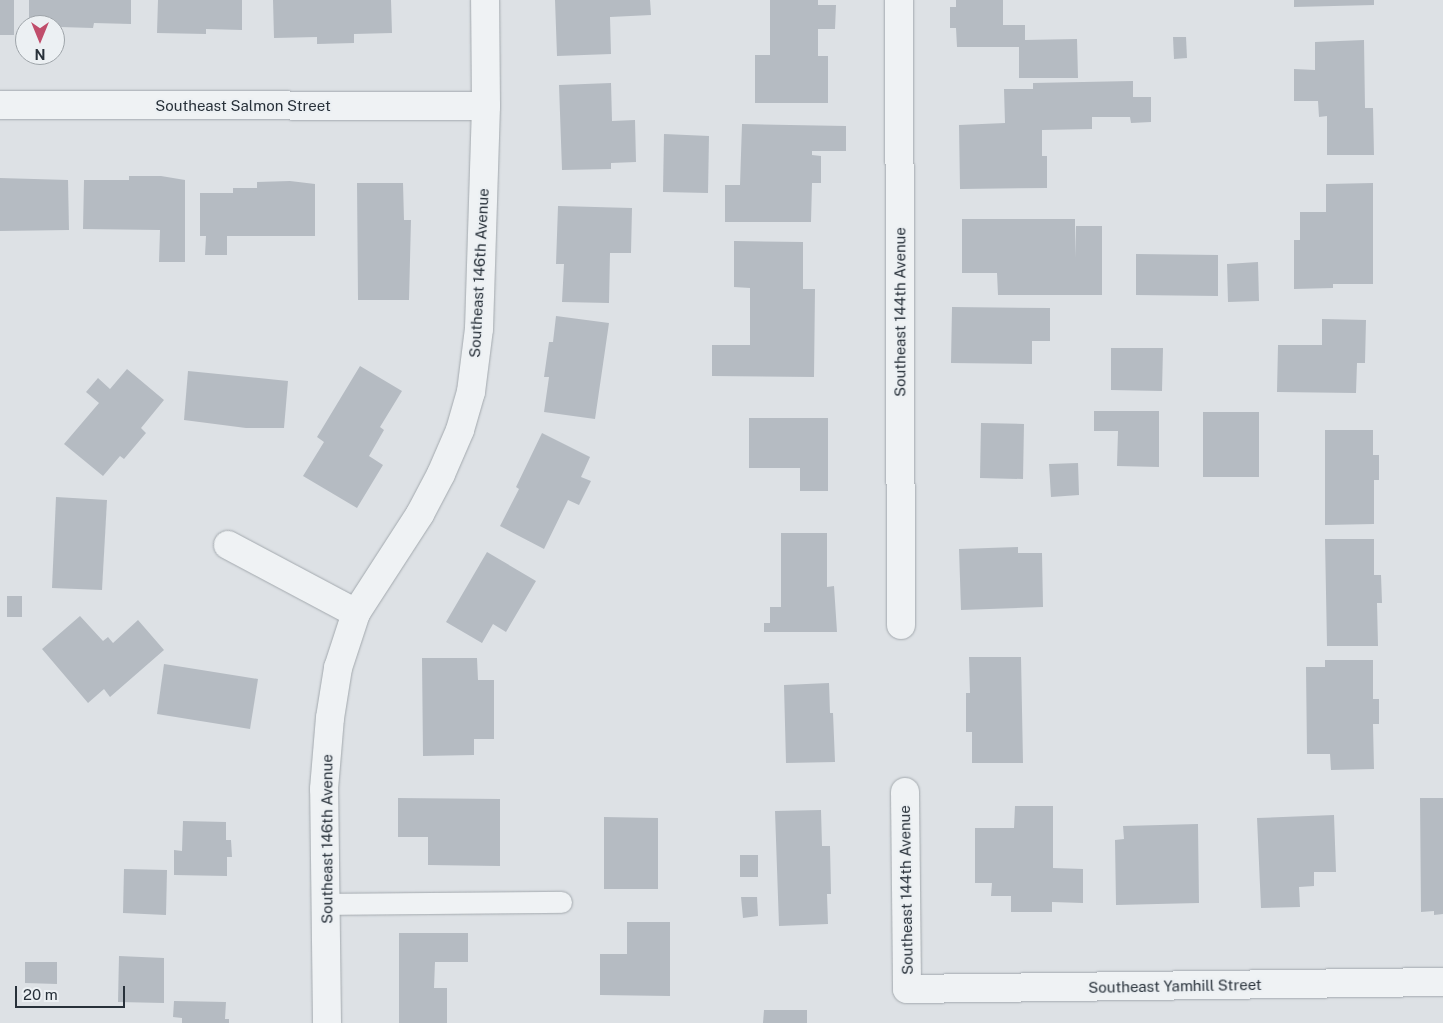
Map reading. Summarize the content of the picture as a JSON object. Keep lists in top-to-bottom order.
{
  "streets": {
    "street": [
      "Southeast Salmon Street",
      "Southeast 146th Avenue",
      "Southeast 144th Avenue",
      "Southeast Yamhill Street"
    ]
  },
  "crossings": [
    ["Southeast Salmon Street", "Southeast 146th Avenue"],
    ["Southeast 144th Avenue", "Southeast Yamhill Street"]
  ],
  "scale_bar": "20 m",
  "north": "bottom"
}
